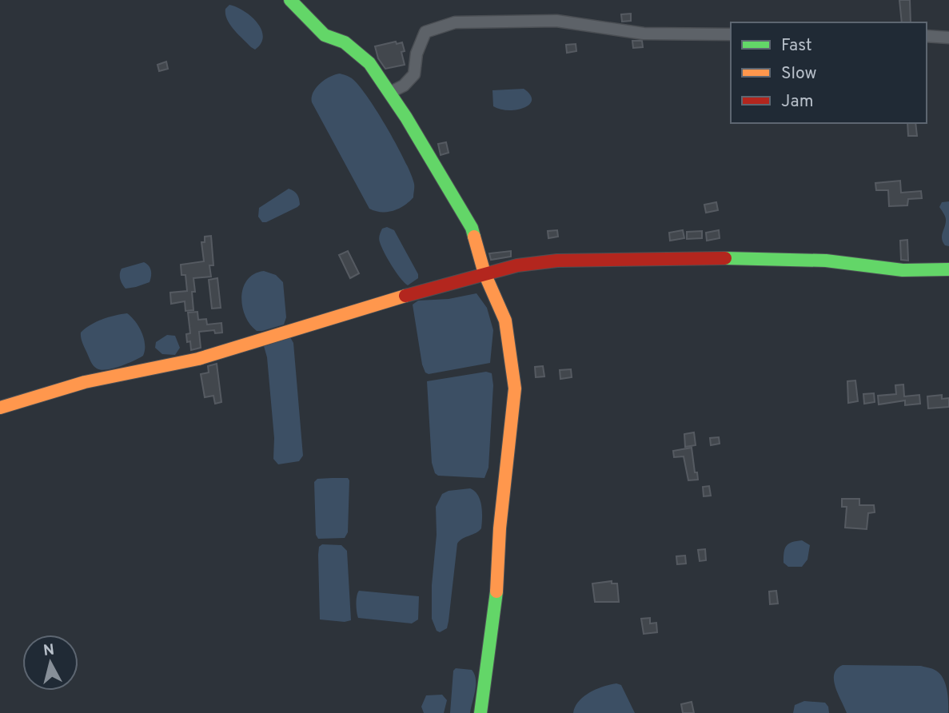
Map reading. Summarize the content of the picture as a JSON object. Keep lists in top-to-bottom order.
{
  "legend": ["Fast", "Slow", "Jam"],
  "north": "top"
}
